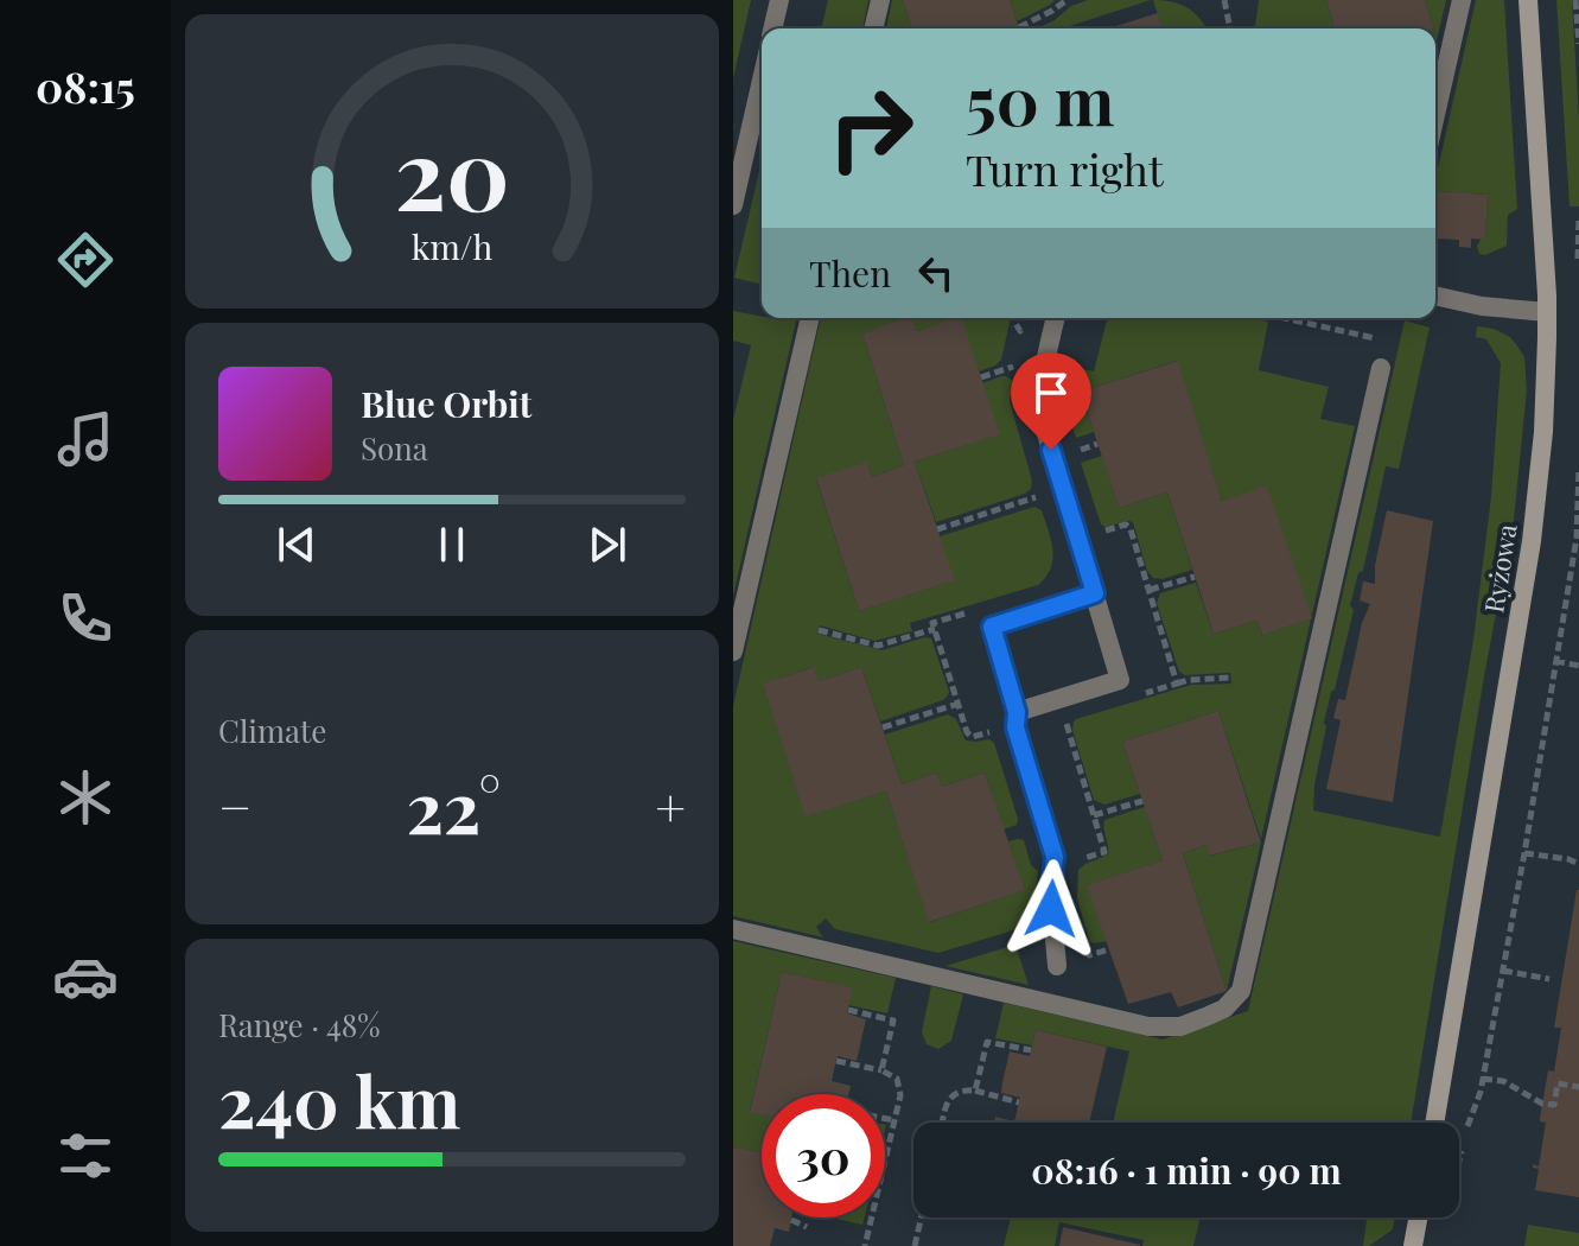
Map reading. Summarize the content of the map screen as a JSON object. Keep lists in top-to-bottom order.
{
  "streets": {
    "street": ["Ryżowa"]
  },
  "page": {
    "tabs": "08:15",
    "turn": ["50 m", "Turn right"],
    "then": "Then",
    "song": ["Blue Orbit", "Sona"],
    "tile": [
      "Climate",
      ["Range · 48%", "240 km"]
    ],
    "heat": ["−", "22°", "+"],
    "limit": "30",
    "trip": "08:16 · 1 min · 90 m",
    "gauge": ["20", "km/h"]
  }
}
